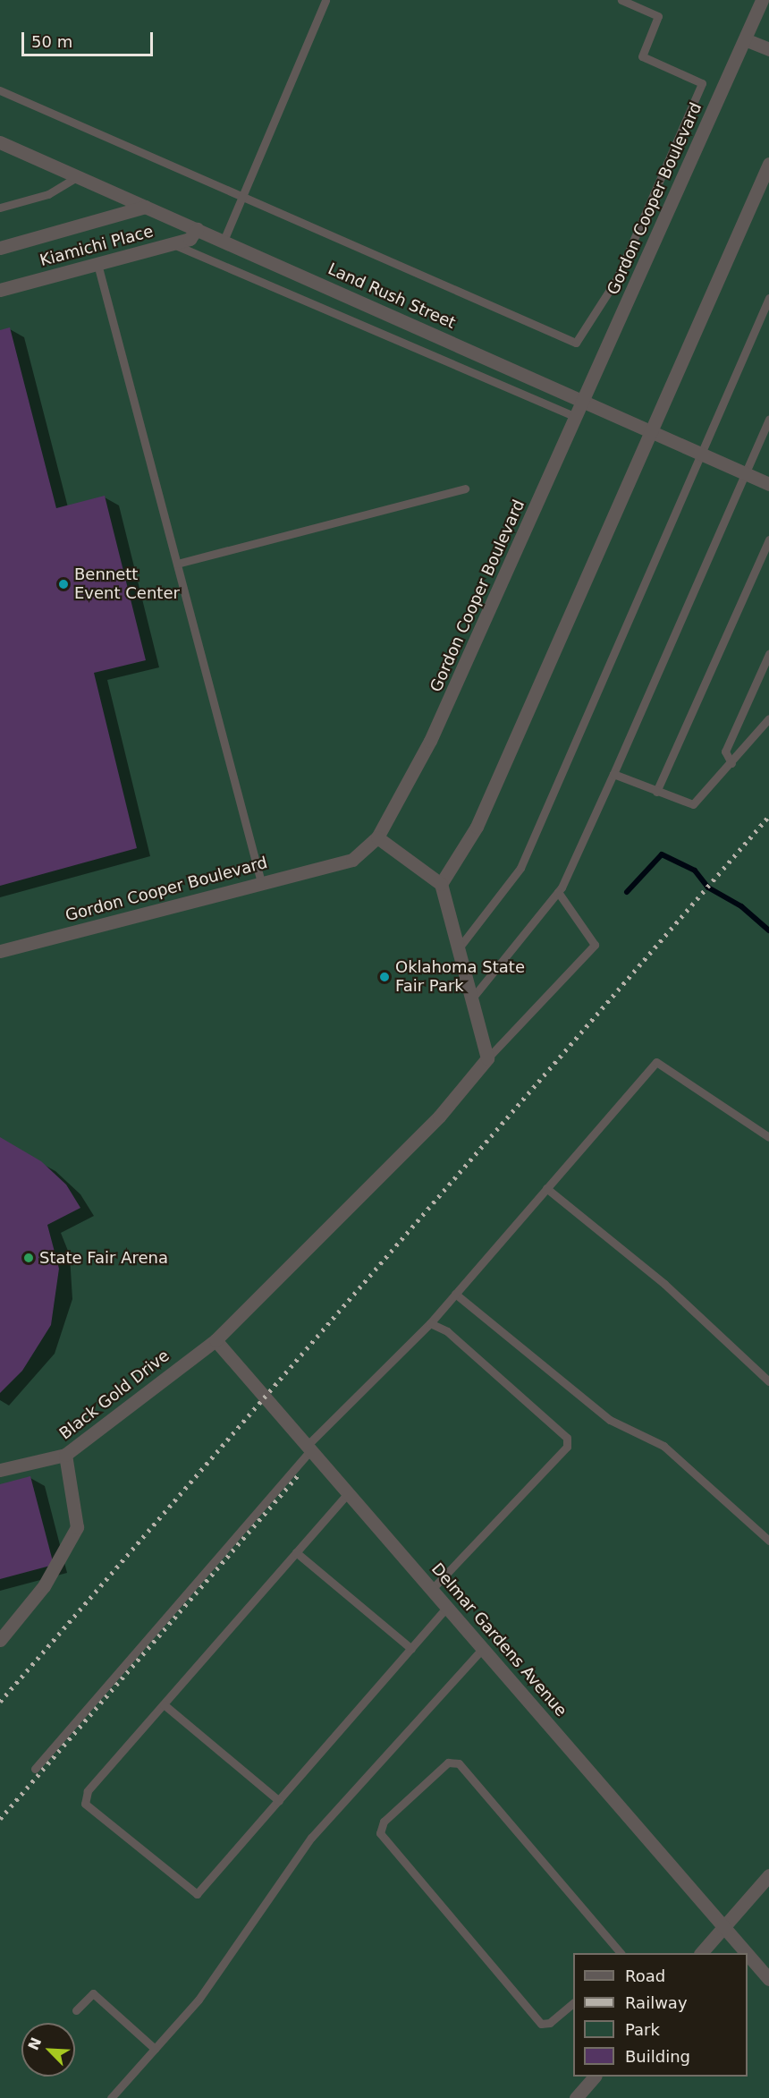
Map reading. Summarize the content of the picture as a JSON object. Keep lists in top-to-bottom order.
{
  "streets": {
    "street": [
      "Gordon Cooper Boulevard",
      "Kiamichi Place",
      "Land Rush Street",
      "Black Gold Drive",
      "Delmar Gardens Avenue"
    ]
  },
  "crossings": [
    ["Gordon Cooper Boulevard", "Land Rush Street"],
    ["Kiamichi Place", "Land Rush Street"],
    ["Black Gold Drive", "Delmar Gardens Avenue"]
  ],
  "places": ["Bennett Event Center", "Oklahoma State Fair Park", "State Fair Arena"],
  "legend": [
    "Road",
    "Railway",
    "Park",
    "Building"
  ],
  "scale_bar": "50 m",
  "north": "top left"
}
